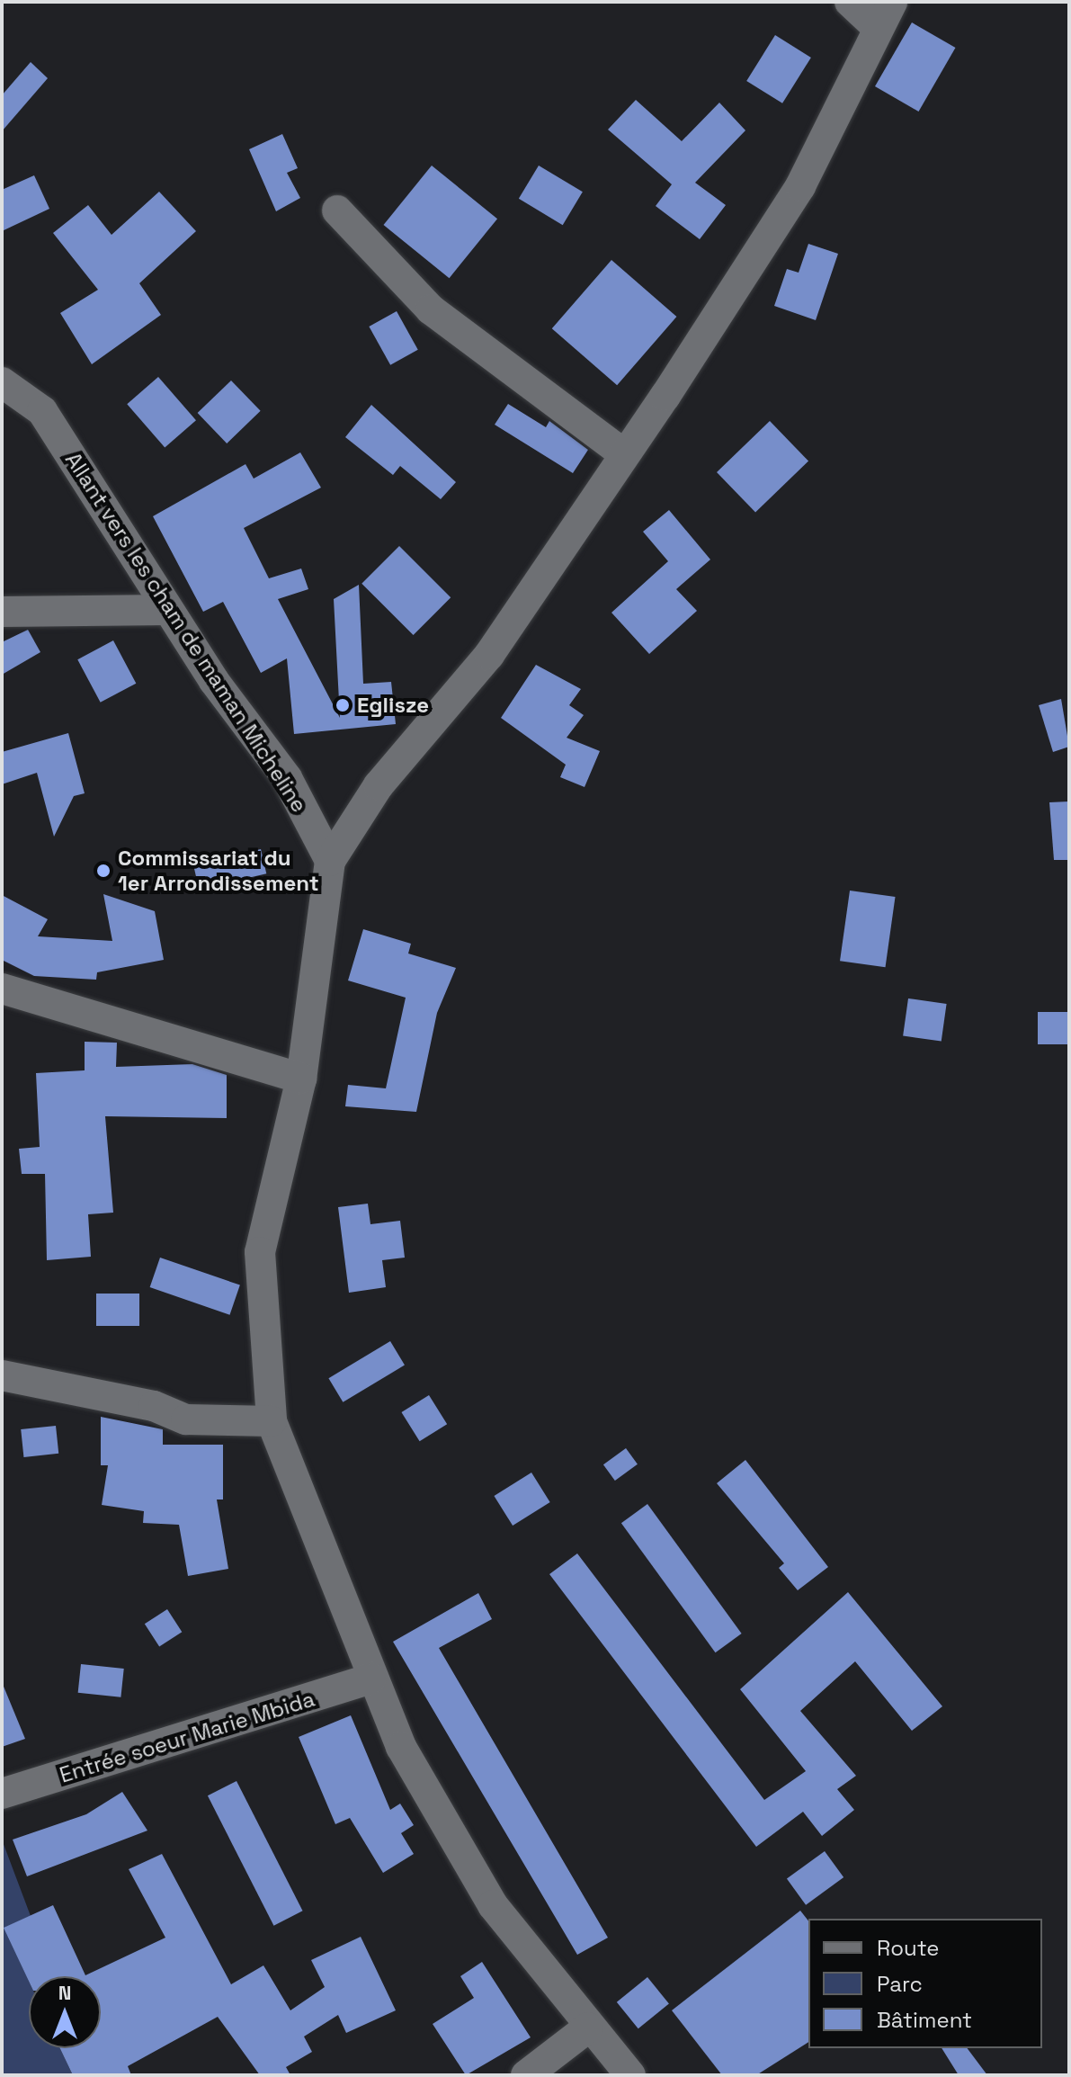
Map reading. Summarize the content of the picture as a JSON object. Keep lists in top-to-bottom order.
{
  "streets": {
    "street": ["Allant vers les cham de maman Micheline", "Entrée soeur Marie Mbida"]
  },
  "places": ["Eglisze", "Commissariat du 1er Arrondissement"],
  "legend": ["Route", "Parc", "Bâtiment"],
  "north": "top"
}
